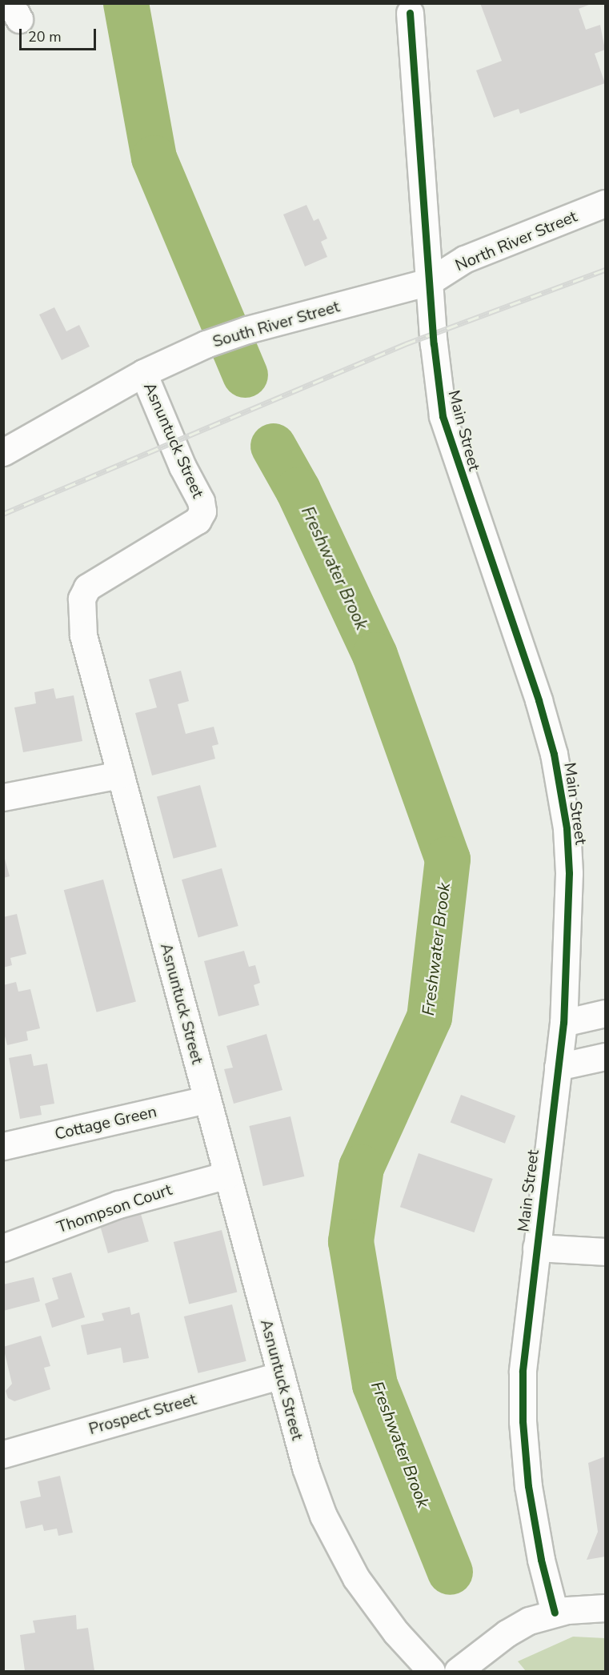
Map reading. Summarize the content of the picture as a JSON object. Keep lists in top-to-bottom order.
{
  "streets": {
    "street": [
      "North River Street",
      "South River Street",
      "Main Street",
      "Asnuntuck Street",
      "Cottage Green",
      "Thompson Court",
      "Prospect Street"
    ]
  },
  "crossings": [
    ["North River Street", "South River Street"],
    ["North River Street", "Main Street"],
    ["South River Street", "Main Street"],
    ["South River Street", "Asnuntuck Street"],
    ["Asnuntuck Street", "Cottage Green"],
    ["Asnuntuck Street", "Thompson Court"],
    ["Asnuntuck Street", "Prospect Street"]
  ],
  "water": ["Freshwater Brook"],
  "scale_bar": "20 m"
}
